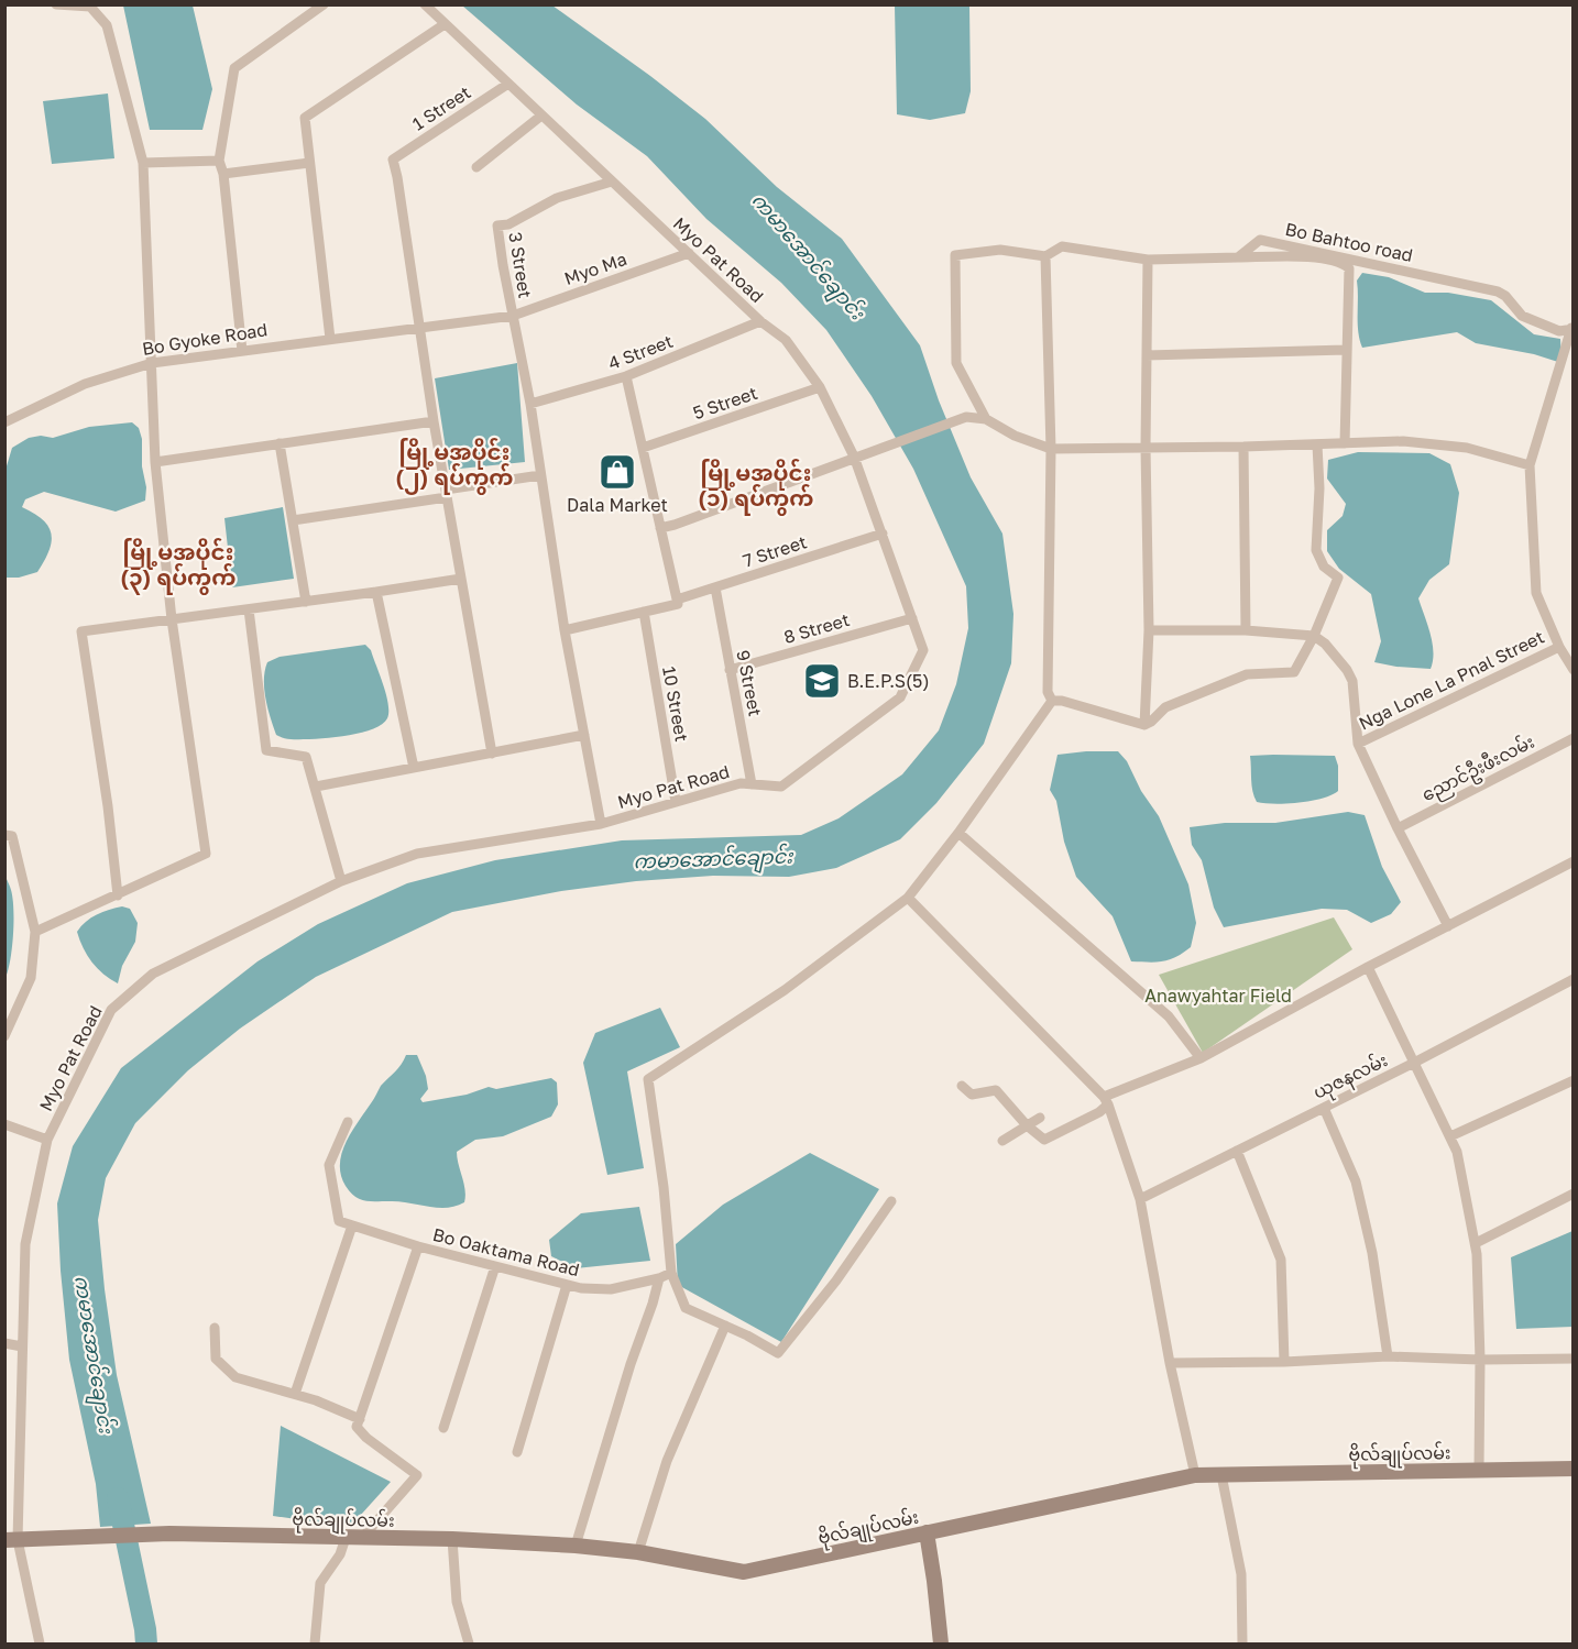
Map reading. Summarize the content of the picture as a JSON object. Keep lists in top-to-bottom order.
{
  "streets": {
    "street": [
      "1 Street",
      "Bo Bahtoo road",
      "Myo Pat Road",
      "3 Street",
      "Myo Ma",
      "Bo Gyoke Road",
      "4 Street",
      "5 Street",
      "7 Street",
      "8 Street",
      "Nga Lone La Pnal Street",
      "9 Street",
      "10 Street",
      "ညောင်ဦးဖီးလမ်း",
      "ယုဇနလမ်း",
      "Bo Oaktama Road",
      "ဗိုလ်ချုပ်လမ်း"
    ]
  },
  "crossings": [
    ["1 Street", "Myo Pat Road"],
    ["1 Street", "Myo Ma"],
    ["1 Street", "Bo Gyoke Road"],
    ["Myo Pat Road", "3 Street"],
    ["Myo Pat Road", "Myo Ma"],
    ["Myo Pat Road", "4 Street"],
    ["Myo Pat Road", "5 Street"],
    ["Myo Pat Road", "7 Street"],
    ["Myo Pat Road", "8 Street"],
    ["Myo Pat Road", "9 Street"],
    ["Myo Pat Road", "10 Street"],
    ["Myo Pat Road", "ဗိုလ်ချုပ်လမ်း"],
    ["3 Street", "Myo Ma"],
    ["Myo Ma", "Bo Gyoke Road"],
    ["7 Street", "9 Street"],
    ["7 Street", "10 Street"],
    ["8 Street", "9 Street"]
  ],
  "districts": ["မြို့မအပိုင်း (၂) ရပ်ကွက်", "မြို့မအပိုင်း (၁) ရပ်ကွက်", "မြို့မအပိုင်း (၃) ရပ်ကွက်"],
  "water": ["ကမာအောင်ချောင်း"],
  "parks": ["Anawyahtar Field"],
  "places": {
    "shop": ["Dala Market"],
    "school or university": ["B.E.P.S(5)"]
  }
}
